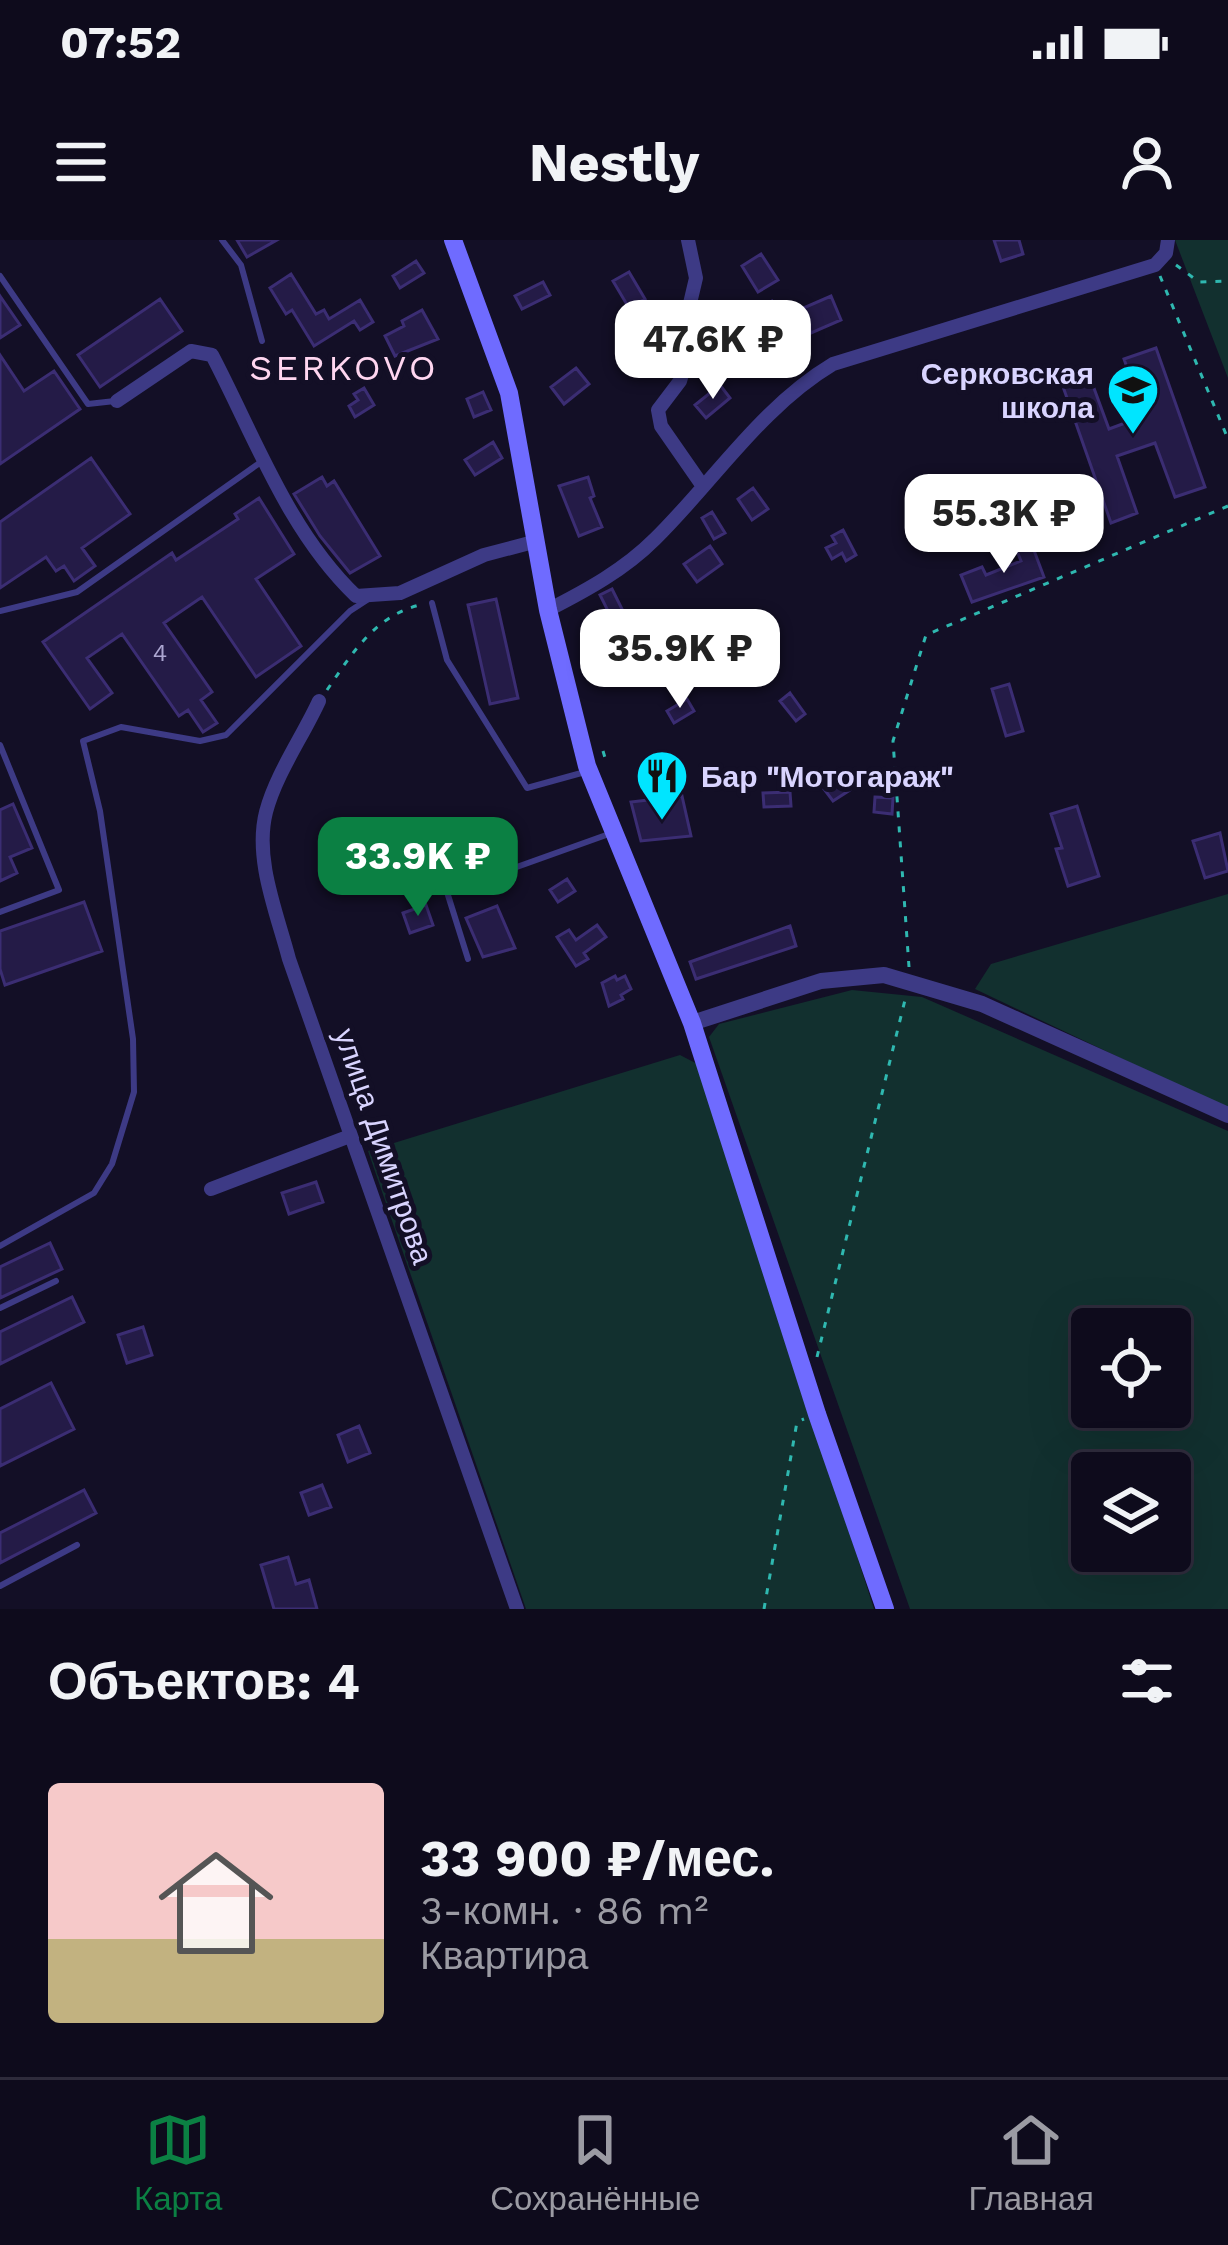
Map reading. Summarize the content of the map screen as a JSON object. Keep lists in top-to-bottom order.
{
  "streets": {
    "street": ["улица Димитрова"]
  },
  "districts": ["SERKOVO"],
  "places": {
    "school or university": ["Серковская школа"],
    "restaurant": ["Бар \"Мотогараж\""]
  },
  "house_numbers": ["4"],
  "page": {
    "status": "07:52",
    "header": "Nestly",
    "price": [
      "47.6K ₽",
      "55.3K ₽",
      "35.9K ₽",
      "33.9K ₽"
    ],
    "heading": "Объектов: 4",
    "list": [
      {
        "name": "33 900 ₽/мес.",
        "note": "3-комн. · 86 m² · Квартира"
      }
    ],
    "tabs": ["Карта", "Сохранённые", "Главная"]
  }
}
